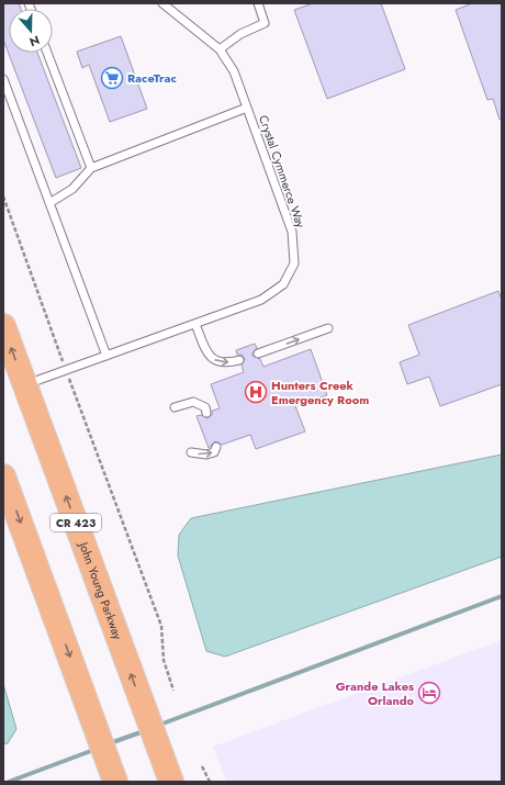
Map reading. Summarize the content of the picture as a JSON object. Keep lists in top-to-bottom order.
{
  "streets": {
    "highway": ["CR 423", "John Young Parkway"],
    "lane": ["Crystal Cymmerce Way"]
  },
  "crossings": [
    ["Crystal Cymmerce Way", "John Young Parkway"]
  ],
  "places": {
    "supermarket": ["RaceTrac"],
    "hospital": ["Hunters Creek Emergency Room"],
    "hotel": ["Grande Lakes Orlando"]
  },
  "north": "bottom"
}
